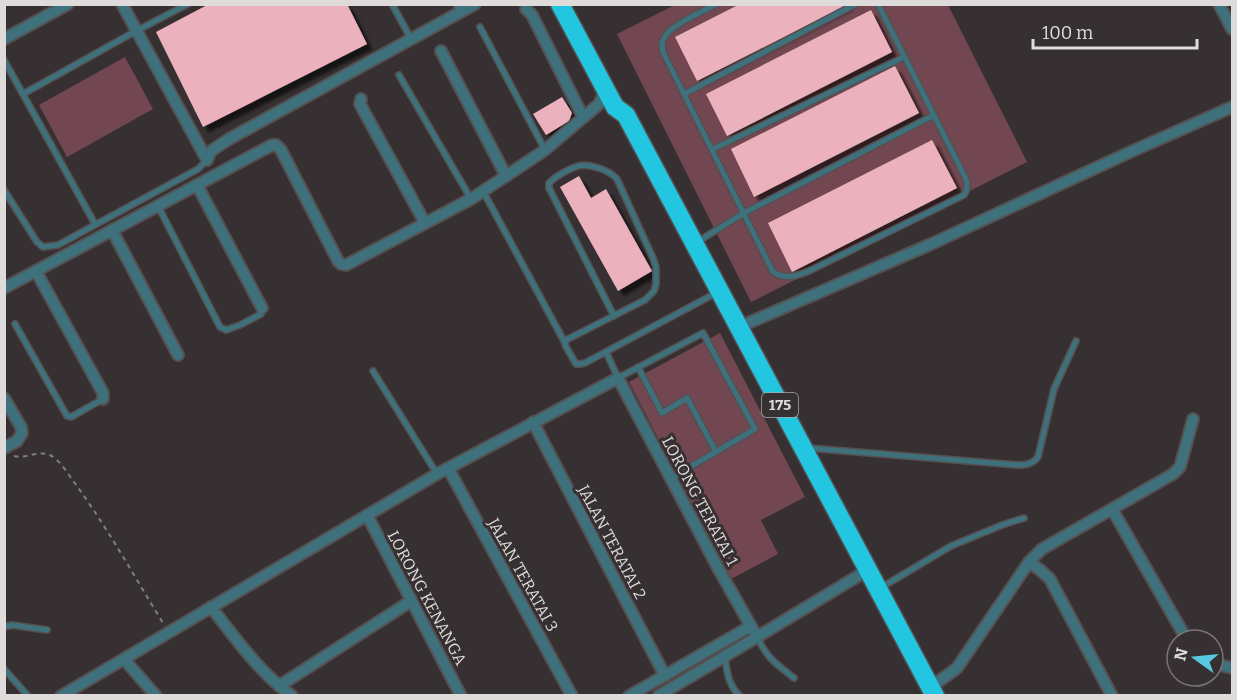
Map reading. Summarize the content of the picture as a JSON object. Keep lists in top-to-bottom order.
{
  "streets": {
    "highway": ["175"],
    "street": [
      "LORONG TERATAI 1",
      "JALAN TERATAI 2",
      "JALAN TERATAI 3",
      "LORONG KENANGA"
    ]
  },
  "scale_bar": "100 m",
  "north": "left"
}
